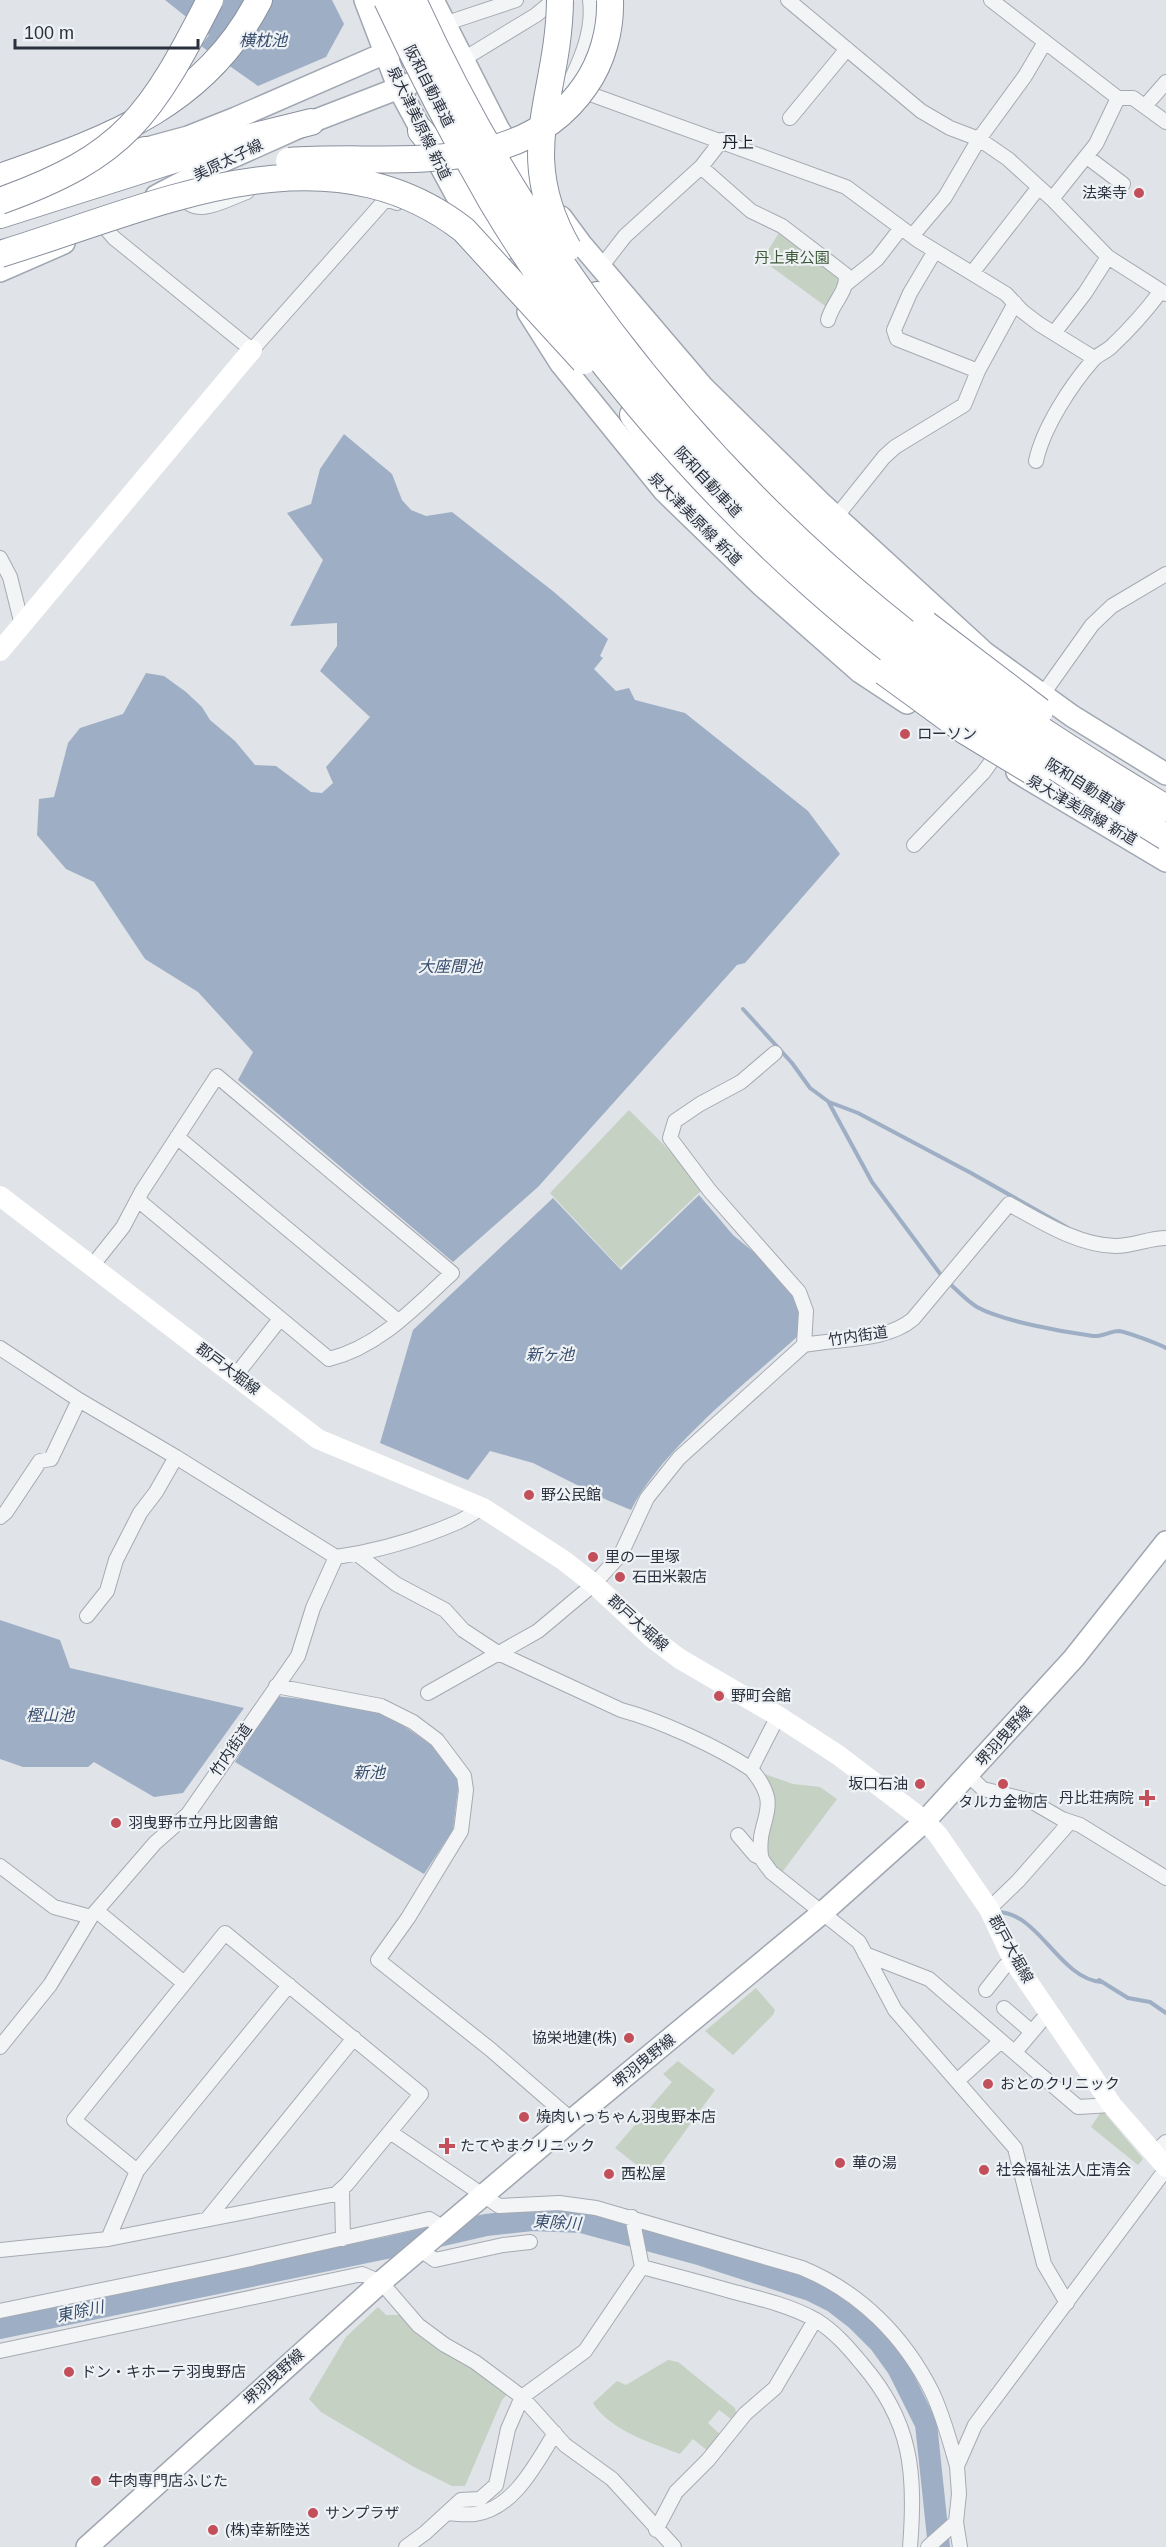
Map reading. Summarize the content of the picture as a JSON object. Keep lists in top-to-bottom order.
{
  "streets": {
    "highway": ["阪和自動車道"],
    "main road": [
      "泉大津美原線 新道",
      "美原太子線",
      "郡戸大堀線",
      "堺羽曳野線"
    ],
    "street": ["竹内街道"]
  },
  "crossings": [
    ["阪和自動車道", "泉大津美原線 新道"],
    ["泉大津美原線 新道", "美原太子線"],
    ["郡戸大堀線", "堺羽曳野線"]
  ],
  "districts": ["丹上"],
  "water": [
    "横枕池",
    "大座間池",
    "新ヶ池",
    "樫山池",
    "新池",
    "東除川"
  ],
  "parks": ["丹上東公園"],
  "places": {
    "other": [
      "法楽寺",
      "ローソン",
      "野公民館",
      "里の一里塚",
      "石田米穀店",
      "野町会館",
      "坂口石油",
      "タルカ金物店",
      "羽曳野市立丹比図書館",
      "協栄地建(株)",
      "おとのクリニック",
      "焼肉いっちゃん羽曳野本店",
      "華の湯",
      "社会福祉法人庄清会",
      "西松屋",
      "ドン・キホーテ羽曳野店",
      "牛肉専門店ふじた",
      "サンプラザ",
      "(株)幸新陸送"
    ],
    "health": ["丹比荘病院", "たてやまクリニック"]
  },
  "scale_bar": "100 m"
}
